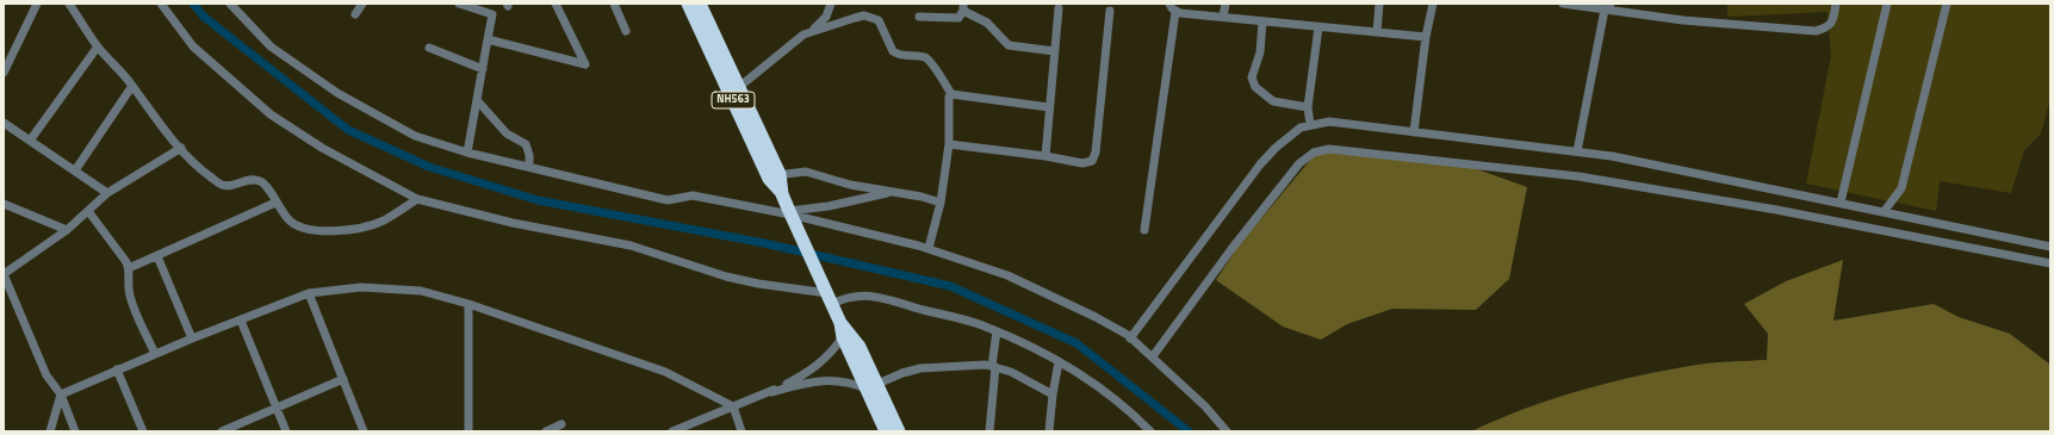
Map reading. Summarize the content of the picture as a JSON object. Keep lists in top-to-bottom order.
{
  "streets": {
    "highway": ["NH563"]
  }
}
